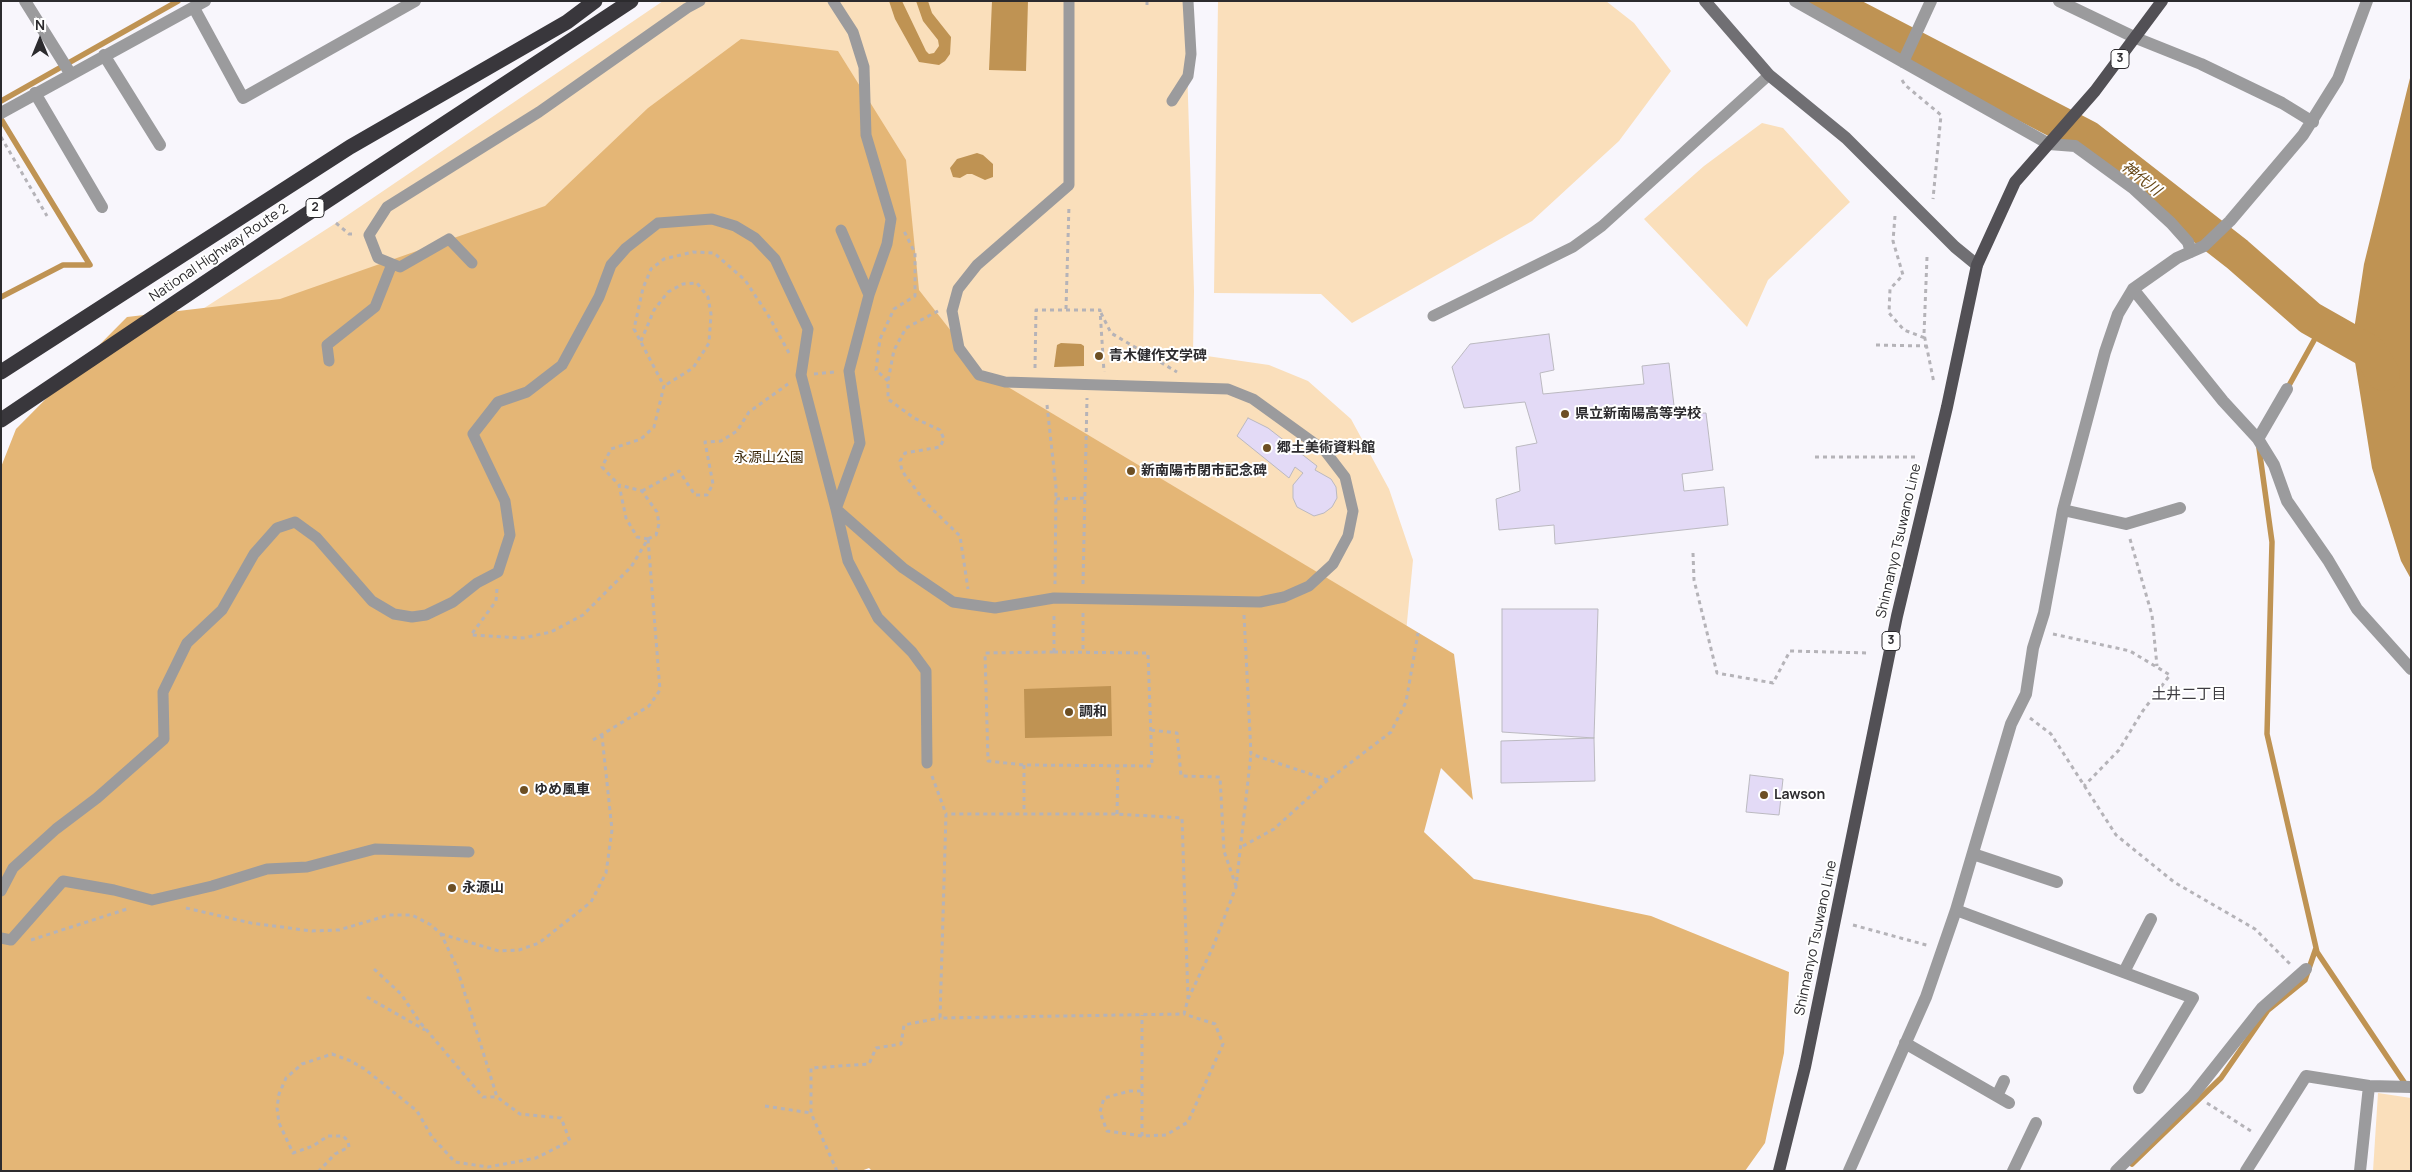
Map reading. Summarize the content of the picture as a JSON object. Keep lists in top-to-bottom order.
{
  "streets": {
    "highway": ["2", "National Highway Route 2"],
    "main road": ["3", "Shinnanyo Tsuwano Line"]
  },
  "districts": ["土井二丁目"],
  "water": ["神代川"],
  "parks": ["永源山公園"],
  "places": [
    "青木健作文学碑",
    "県立新南陽高等学校",
    "郷土美術資料館",
    "新南陽市閉市記念碑",
    "調和",
    "ゆめ風車",
    "Lawson",
    "永源山"
  ],
  "north": "top"
}
